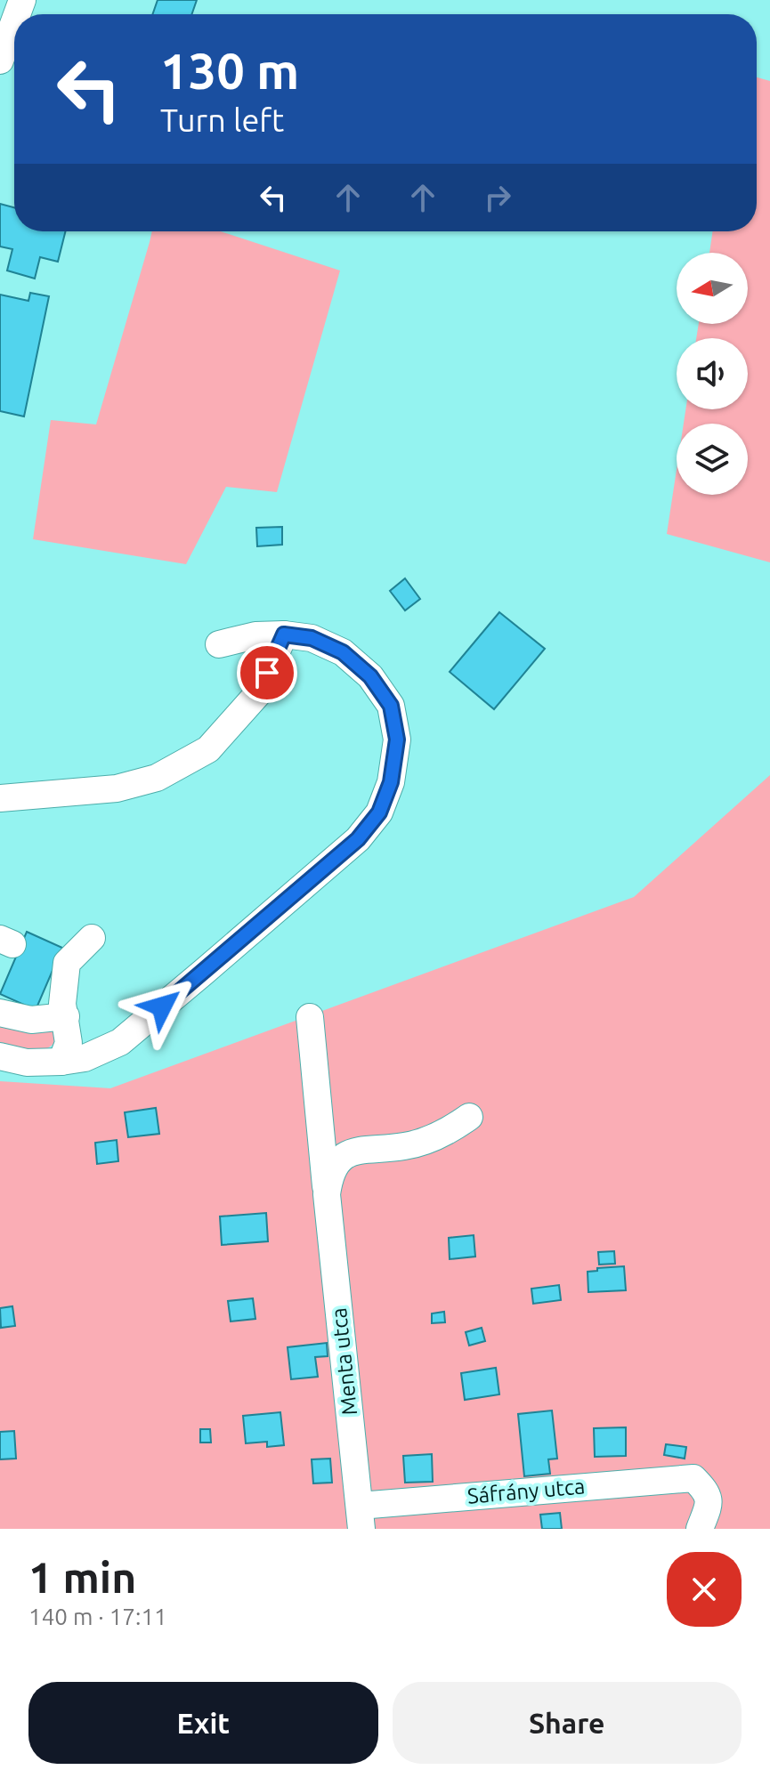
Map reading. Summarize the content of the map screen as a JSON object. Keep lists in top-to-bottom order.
{
  "streets": {
    "street": ["Menta utca", "Sáfrány utca"]
  },
  "crossings": [
    ["Menta utca", "Sáfrány utca"]
  ],
  "north": "left",
  "page": {
    "turn": ["130 m", "Turn left"],
    "heading": ["1 min", "140 m · 17:11"],
    "buttons": ["Exit", "Share"]
  }
}
